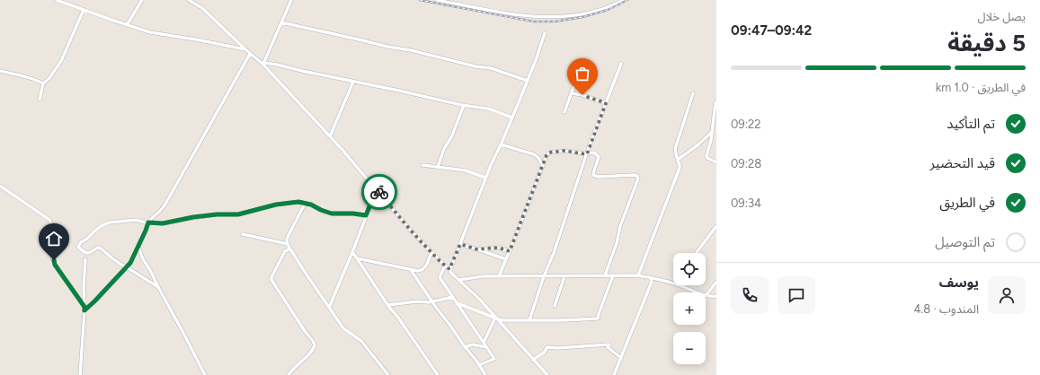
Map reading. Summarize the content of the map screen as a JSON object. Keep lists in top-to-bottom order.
{
  "page": {
    "heading": ["5 دقيقة", "يصل خلال", "09:42–09:47"],
    "panel": ["يوسف", "المندوب · 4.8"],
    "bar": "في الطريق · 1.0 km",
    "list": [
      ["تم التأكيد", "09:22"],
      ["قيد التحضير", "09:28"],
      ["في الطريق", "09:34"],
      "تم التوصيل"
    ],
    "map_buttons": ["+", "−"]
  }
}
